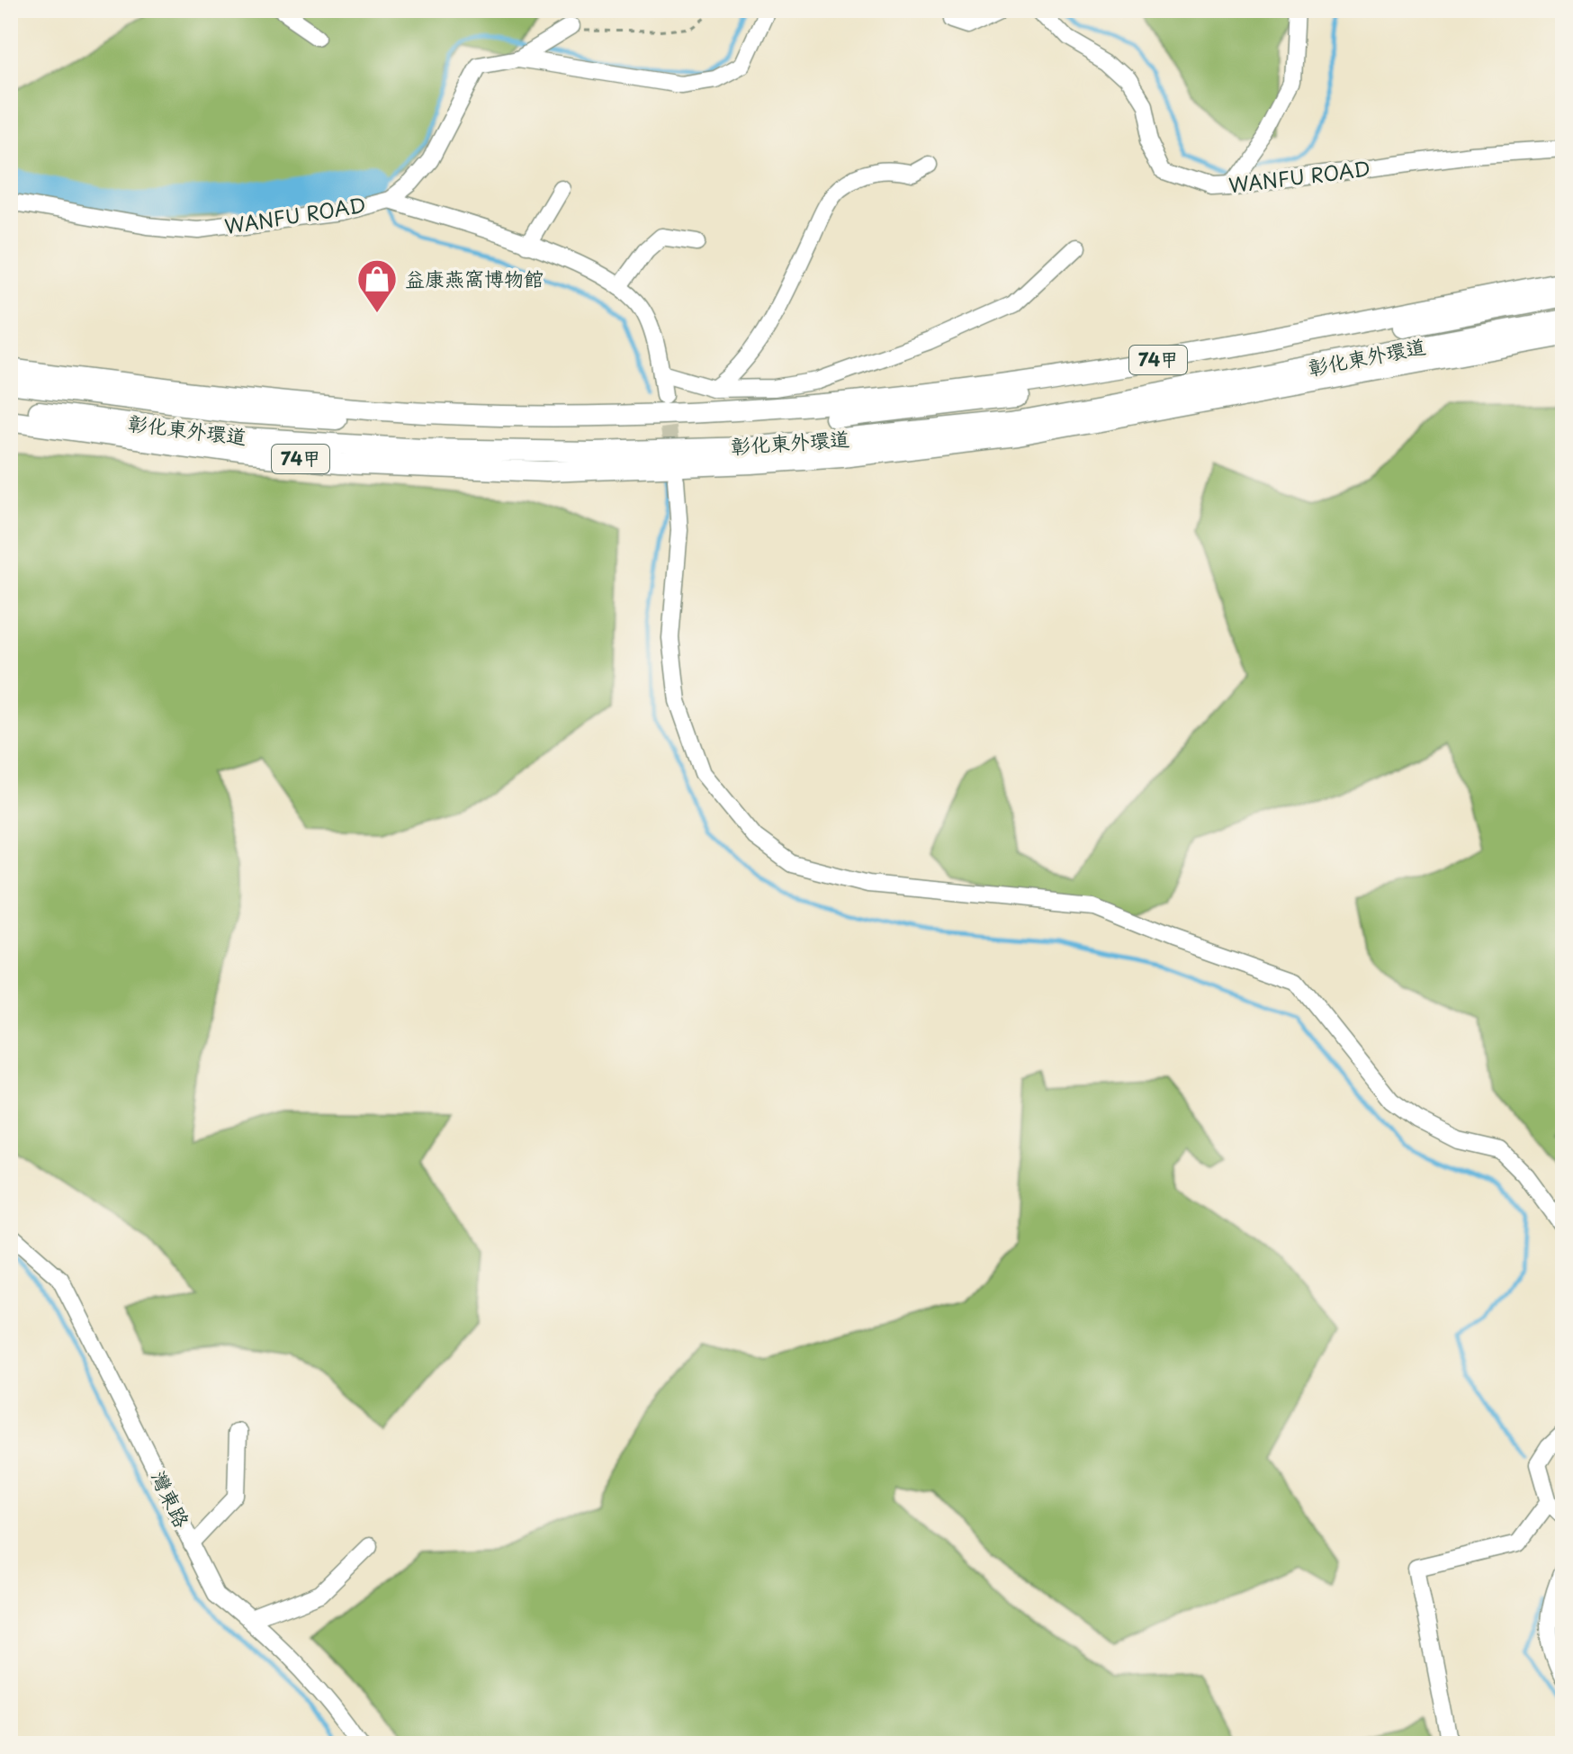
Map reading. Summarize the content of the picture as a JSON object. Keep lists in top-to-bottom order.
{
  "streets": {
    "main road": ["彰化東外環道", "74甲"],
    "street": ["WANFU ROAD", "灣東路"]
  },
  "places": {
    "shop": ["益康燕窩博物館"]
  }
}
